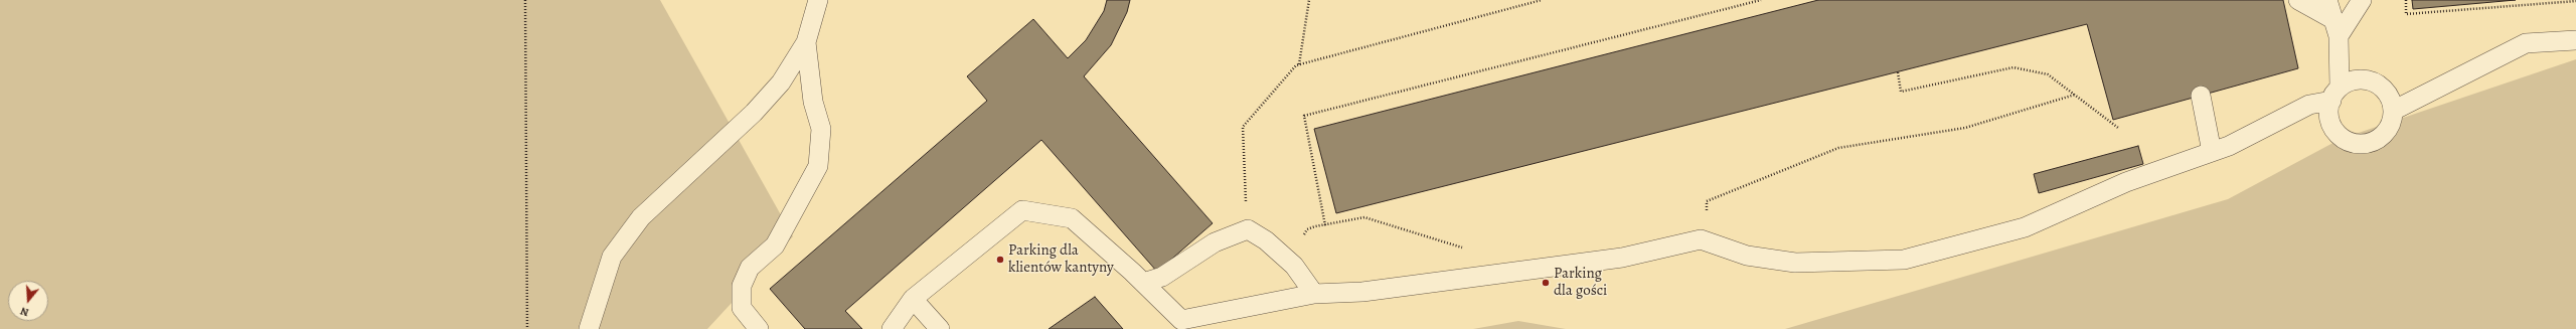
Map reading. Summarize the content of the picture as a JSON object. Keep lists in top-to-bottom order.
{
  "places": ["Parking dla klientów kantyny", "Parking dla gości"],
  "north": "bottom"
}
